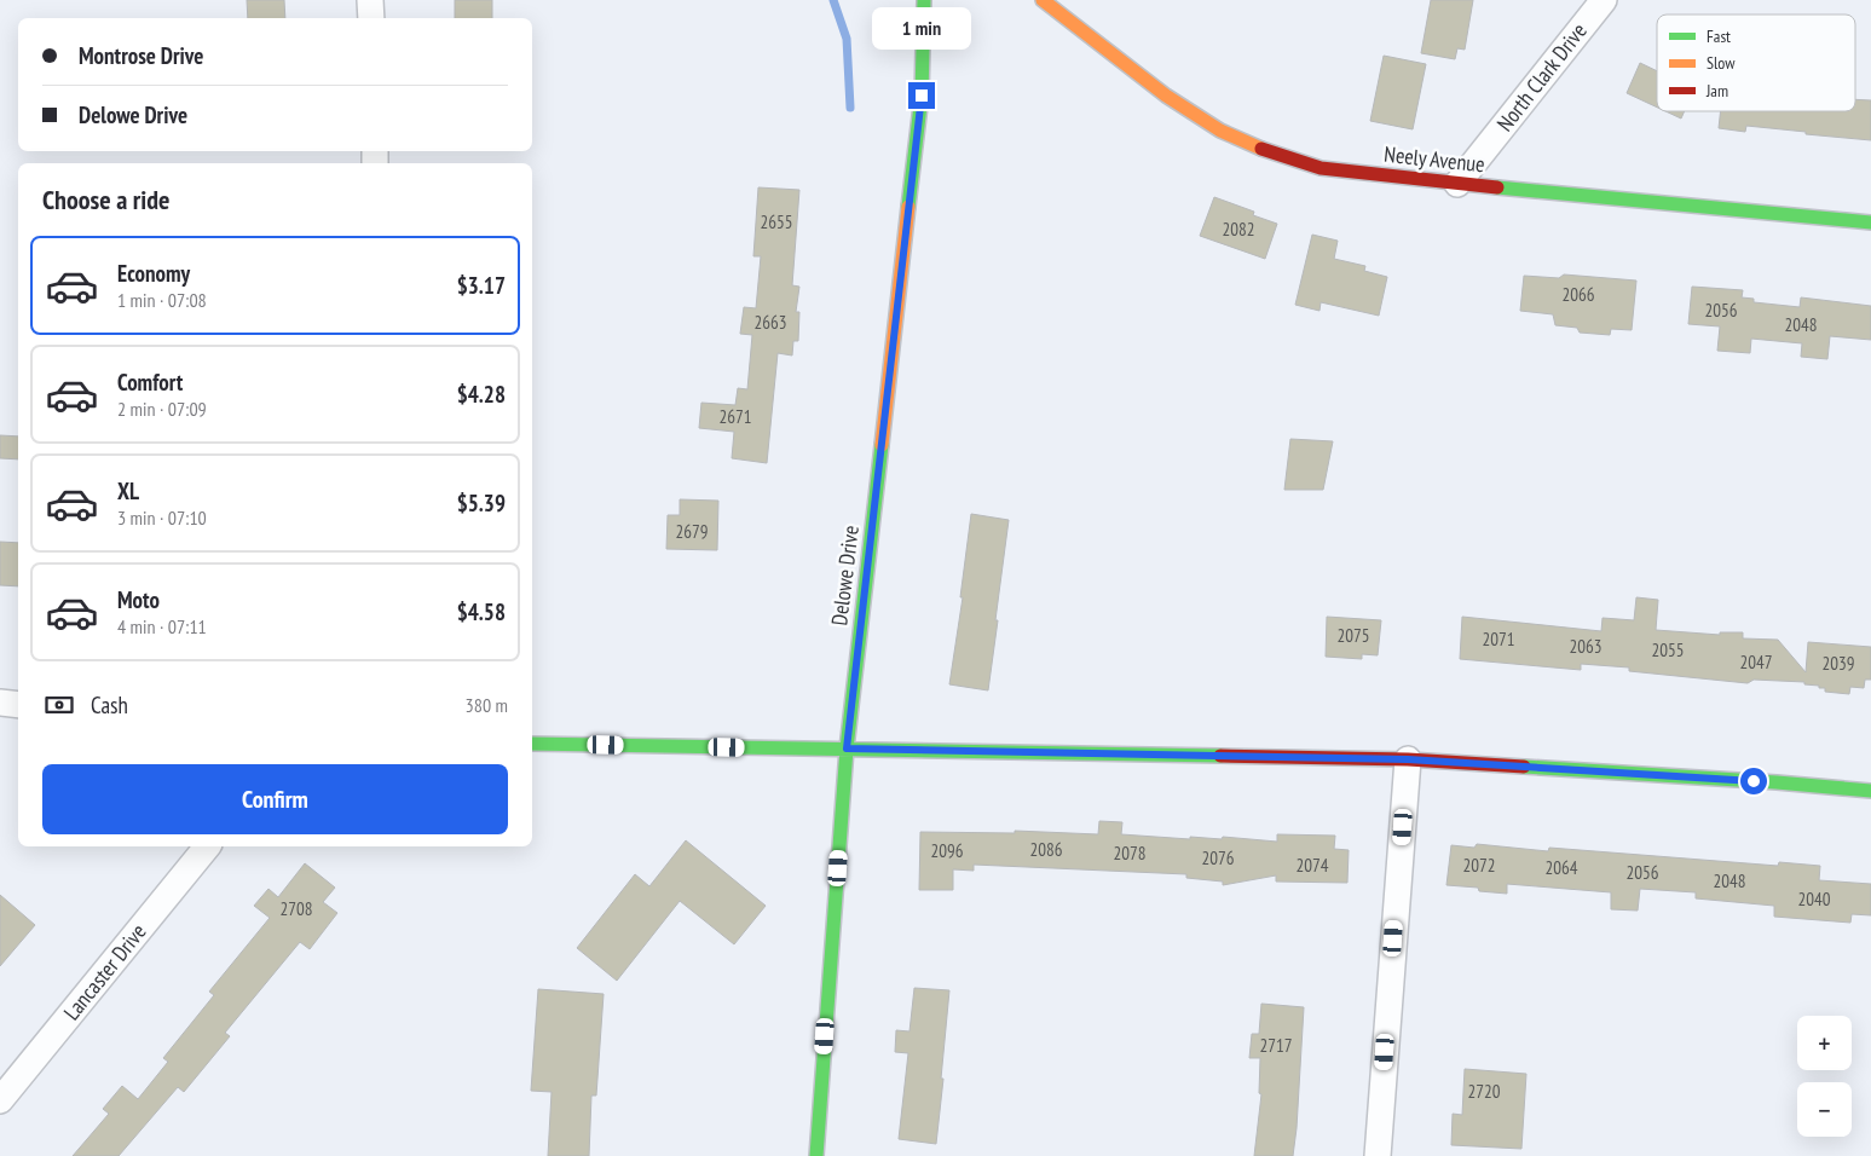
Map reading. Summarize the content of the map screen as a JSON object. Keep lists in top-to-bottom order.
{
  "streets": {
    "street": [
      "North Clark Drive",
      "Neely Avenue",
      "Delowe Drive",
      "Lancaster Drive"
    ]
  },
  "crossings": [
    ["North Clark Drive", "Neely Avenue"]
  ],
  "house_numbers": [
    "2655",
    "2082",
    "2066",
    "2056",
    "2663",
    "2048",
    "2671",
    "2679",
    "2075",
    "2071",
    "2063",
    "2055",
    "2047",
    "2039",
    "2086",
    "2096",
    "2078",
    "2076",
    "2074",
    "2072",
    "2064",
    "2056",
    "2048",
    "2040",
    "2708",
    "2717",
    "2720"
  ],
  "legend": ["Fast", "Slow", "Jam"],
  "page": {
    "bubble": "1 min",
    "banner": ["Montrose Drive", "Delowe Drive"],
    "heading": "Choose a ride",
    "list": [
      {
        "name": "Economy",
        "note": "1 min · 07:08",
        "value": "$3.17"
      },
      {
        "name": "Comfort",
        "note": "2 min · 07:09",
        "value": "$4.28"
      },
      {
        "name": "XL",
        "note": "3 min · 07:10",
        "value": "$5.39"
      },
      {
        "name": "Moto",
        "note": "4 min · 07:11",
        "value": "$4.58"
      }
    ],
    "pay": ["Cash", "380 m"],
    "buttons": "Confirm",
    "map_buttons": ["+", "−"]
  }
}
